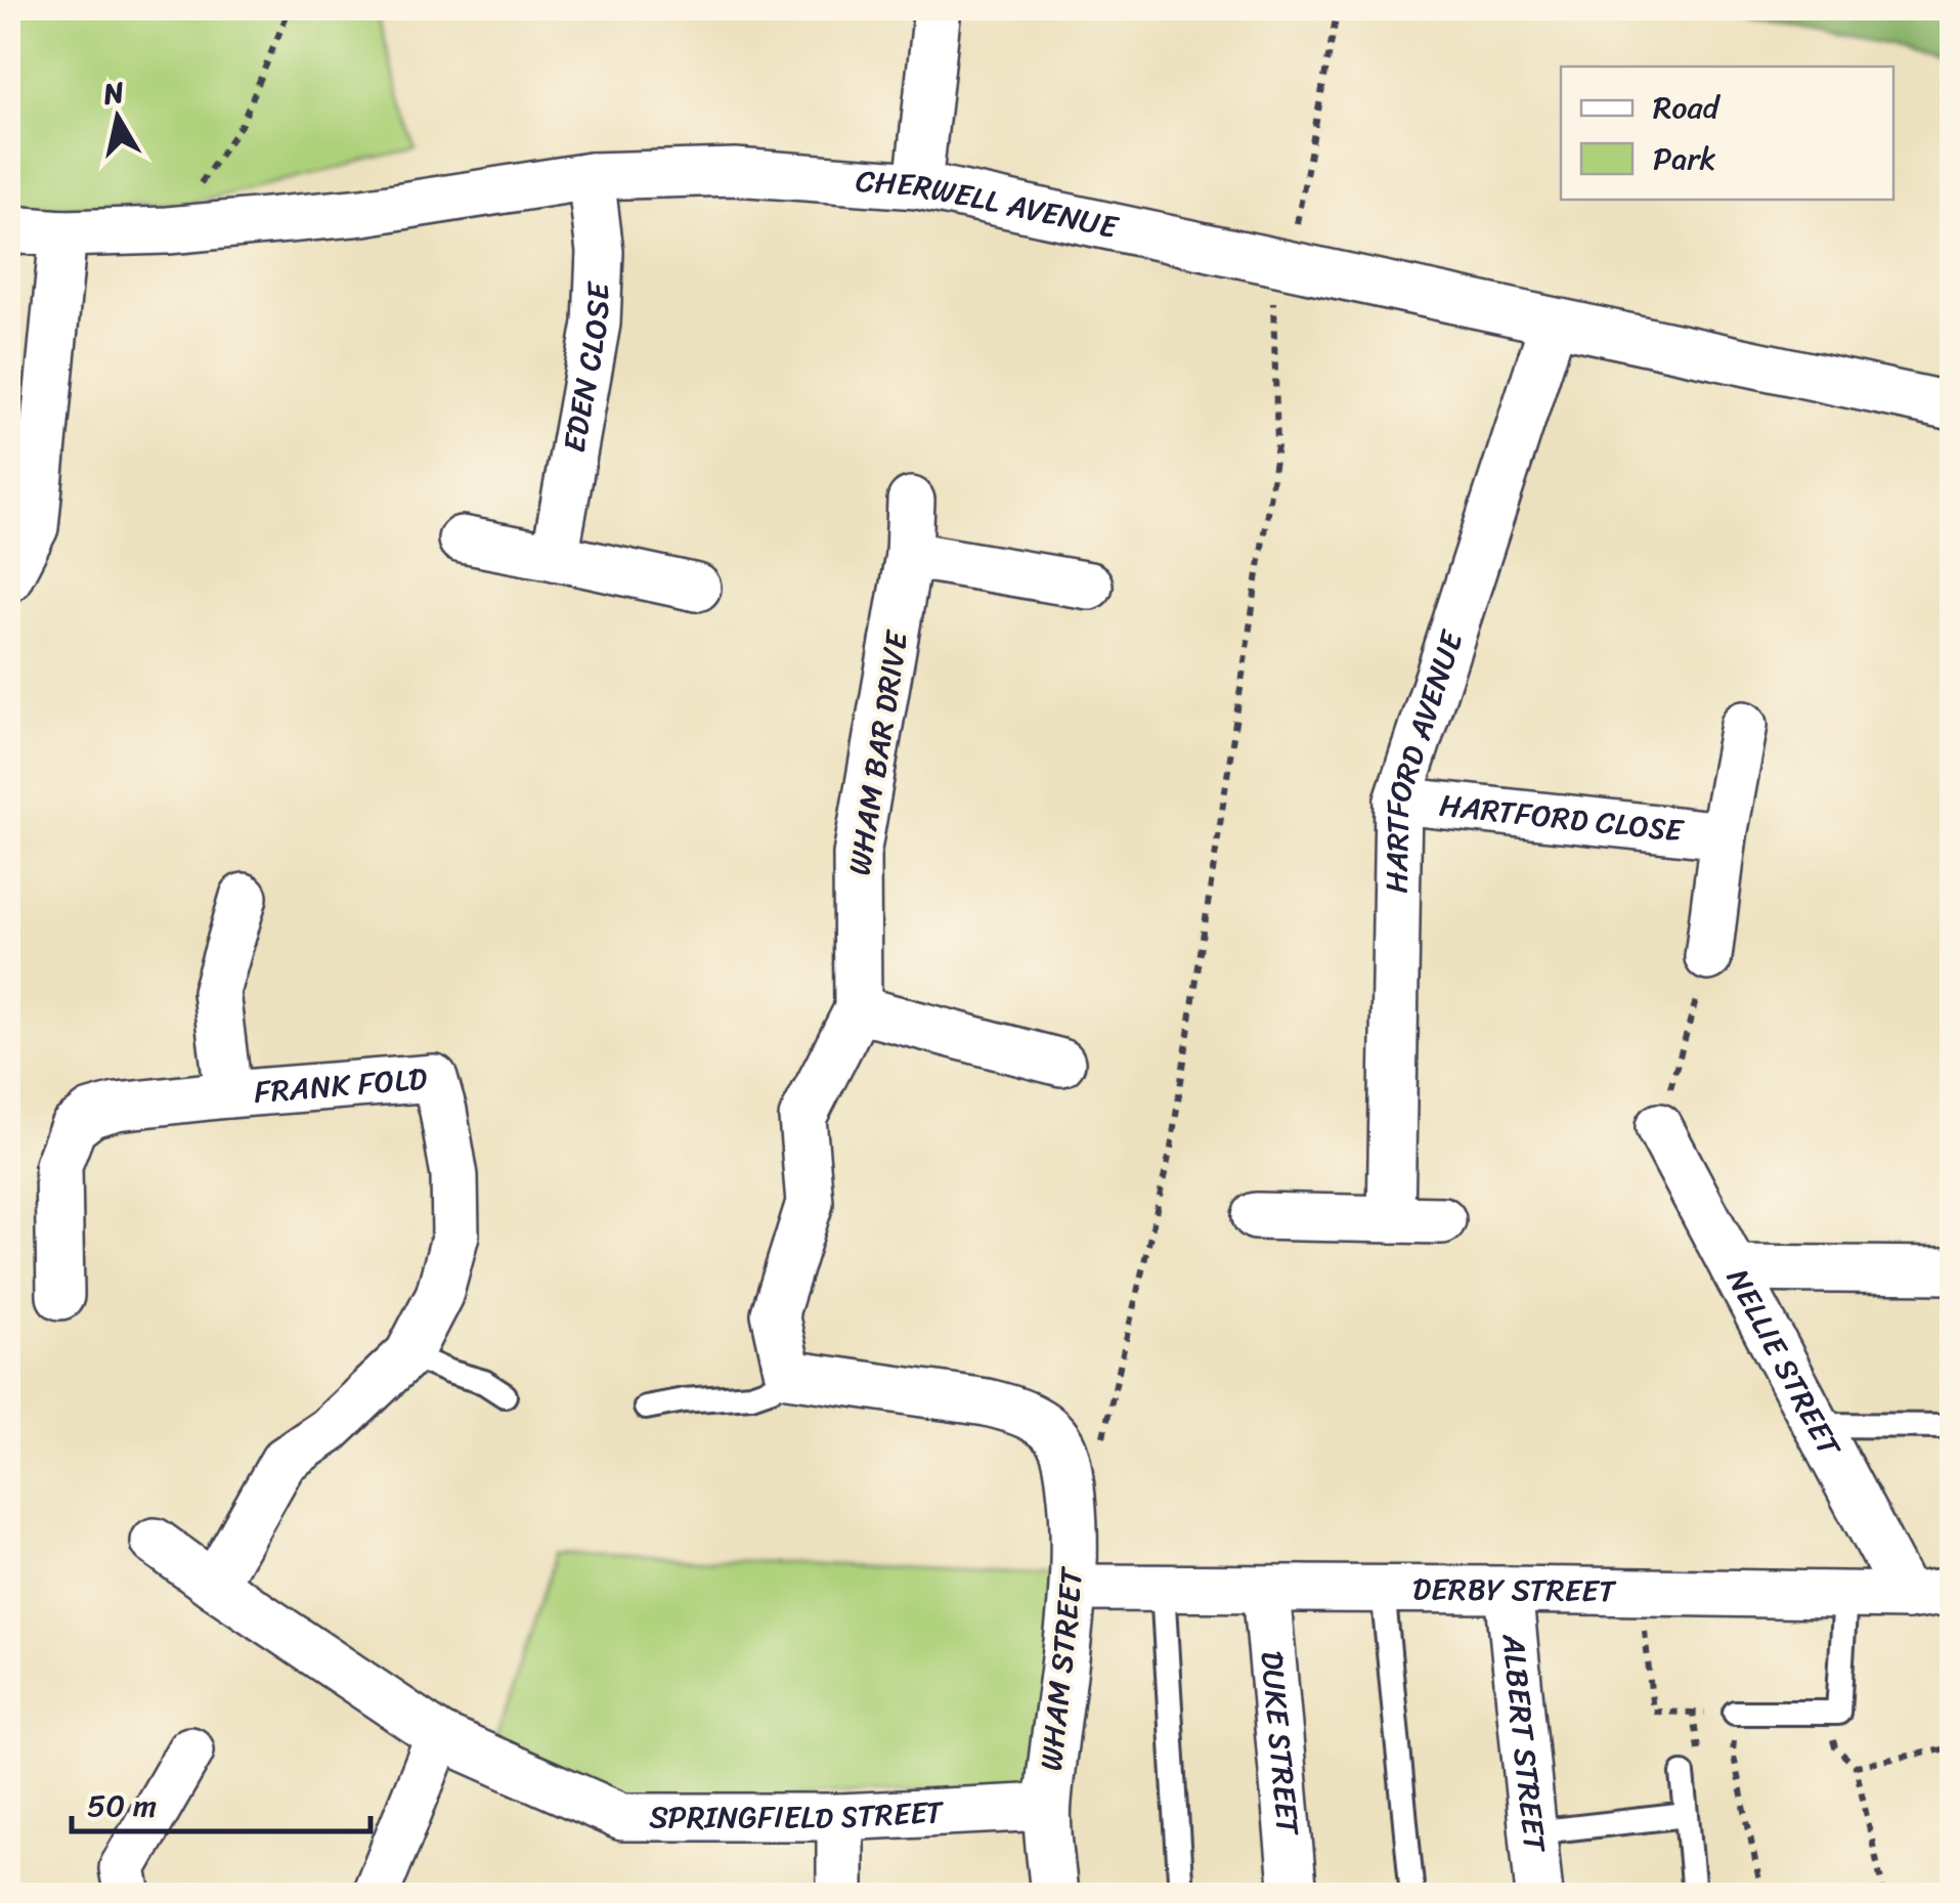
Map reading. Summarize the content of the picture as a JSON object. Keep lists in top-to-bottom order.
{
  "streets": {
    "street": [
      "CHERWELL AVENUE",
      "EDEN CLOSE",
      "WHAM BAR DRIVE",
      "HARTFORD AVENUE",
      "HARTFORD CLOSE",
      "FRANK FOLD",
      "NELLIE STREET",
      "DERBY STREET",
      "WHAM STREET",
      "DUKE STREET",
      "ALBERT STREET",
      "SPRINGFIELD STREET"
    ]
  },
  "crossings": [
    ["CHERWELL AVENUE", "EDEN CLOSE"],
    ["CHERWELL AVENUE", "HARTFORD AVENUE"],
    ["HARTFORD AVENUE", "HARTFORD CLOSE"],
    ["FRANK FOLD", "SPRINGFIELD STREET"],
    ["NELLIE STREET", "DERBY STREET"],
    ["DERBY STREET", "WHAM STREET"],
    ["DERBY STREET", "DUKE STREET"],
    ["DERBY STREET", "ALBERT STREET"],
    ["WHAM STREET", "SPRINGFIELD STREET"]
  ],
  "legend": ["Road", "Park"],
  "scale_bar": "50 m",
  "north": "top"
}
